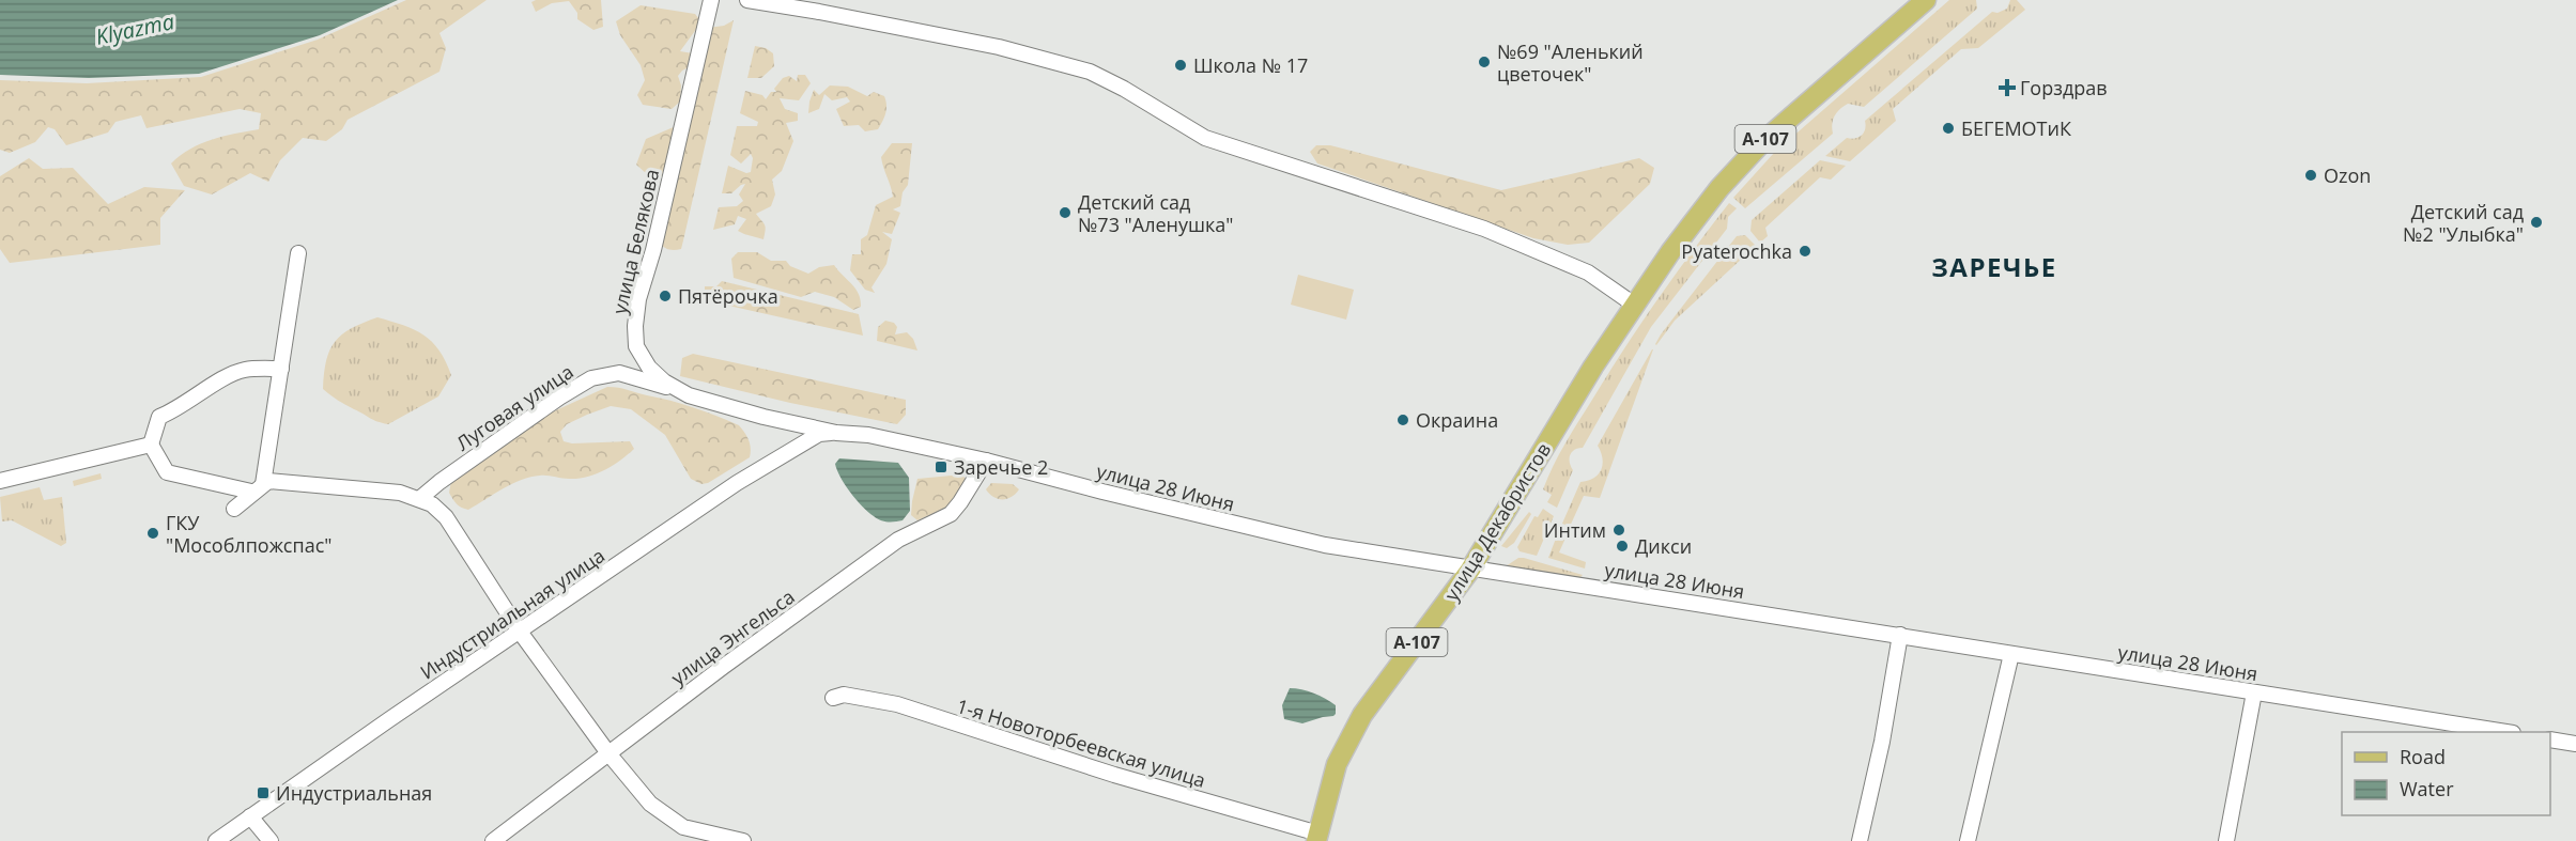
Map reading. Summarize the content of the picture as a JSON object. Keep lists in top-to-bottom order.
{
  "streets": {
    "main road": ["А-107", "улица Декабристов"],
    "street": [
      "улица Белякова",
      "Луговая улица",
      "улица 28 Июня",
      "Индустриальная улица",
      "улица Энгельса",
      "1-я Новоторбеевская улица"
    ]
  },
  "crossings": [
    ["улица Белякова", "Луговая улица"],
    ["улица Белякова", "улица 28 Июня"],
    ["улица Белякова", "Индустриальная улица"],
    ["улица 28 Июня", "улица Декабристов"],
    ["улица 28 Июня", "Индустриальная улица"],
    ["улица 28 Июня", "улица Энгельса"],
    ["улица Декабристов", "1-я Новоторбеевская улица"]
  ],
  "districts": ["ЗАРЕЧЬЕ"],
  "water": ["Klyazma"],
  "places": {
    "other": [
      "№69 \"Аленький цветочек\"",
      "Школа № 17",
      "БЕГЕМОТиК",
      "Ozon",
      "Детский сад №73 \"Аленушка\"",
      "Детский сад №2 \"Улыбка\"",
      "Pyaterochka",
      "Пятёрочка",
      "Окраина",
      "Интим",
      "ГКУ \"Мособлпожспас\"",
      "Дикси"
    ],
    "health": ["Горздрав"],
    "transit": ["Заречье 2", "Индустриальная"]
  },
  "legend": ["Road", "Water"]
}
